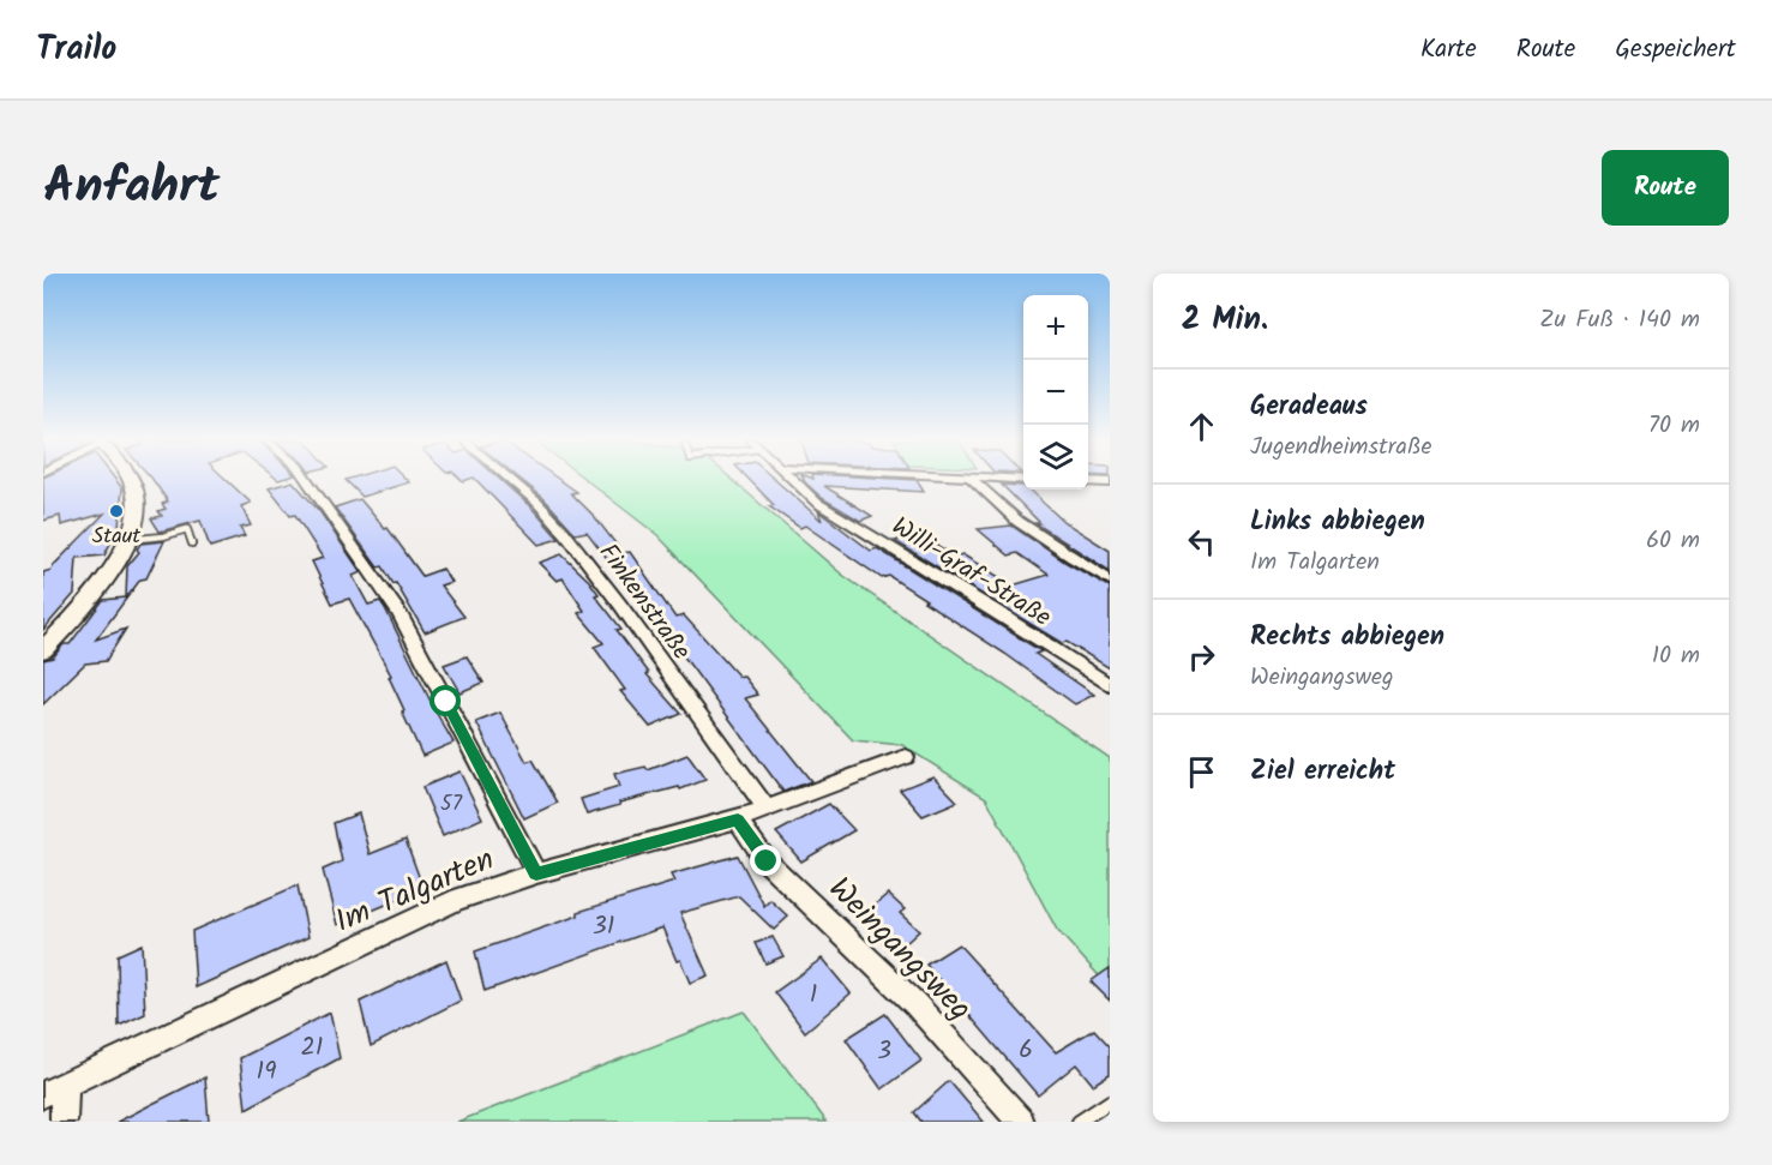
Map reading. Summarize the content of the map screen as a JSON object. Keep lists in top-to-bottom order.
{
  "streets": {
    "street": [
      "Willi-Graf-Straße",
      "Finkenstraße",
      "Im Talgarten",
      "Weingangsweg"
    ]
  },
  "crossings": [
    ["Finkenstraße", "Im Talgarten"],
    ["Im Talgarten", "Weingangsweg"]
  ],
  "places": ["Staut"],
  "house_numbers": [
    "57",
    "31",
    "1",
    "21",
    "6",
    "3",
    "19"
  ],
  "page": {
    "header": "Trailo",
    "nav": ["Karte", "Route", "Gespeichert"],
    "title": "Anfahrt",
    "buttons": "Route",
    "heading": ["2 Min.", "Zu Fuß · 140 m"],
    "map_buttons": ["+", "−"],
    "list": [
      ["Geradeaus", "Jugendheimstraße", "70 m"],
      ["Links abbiegen", "Im Talgarten", "60 m"],
      ["Rechts abbiegen", "Weingangsweg", "10 m"],
      "Ziel erreicht"
    ]
  }
}
